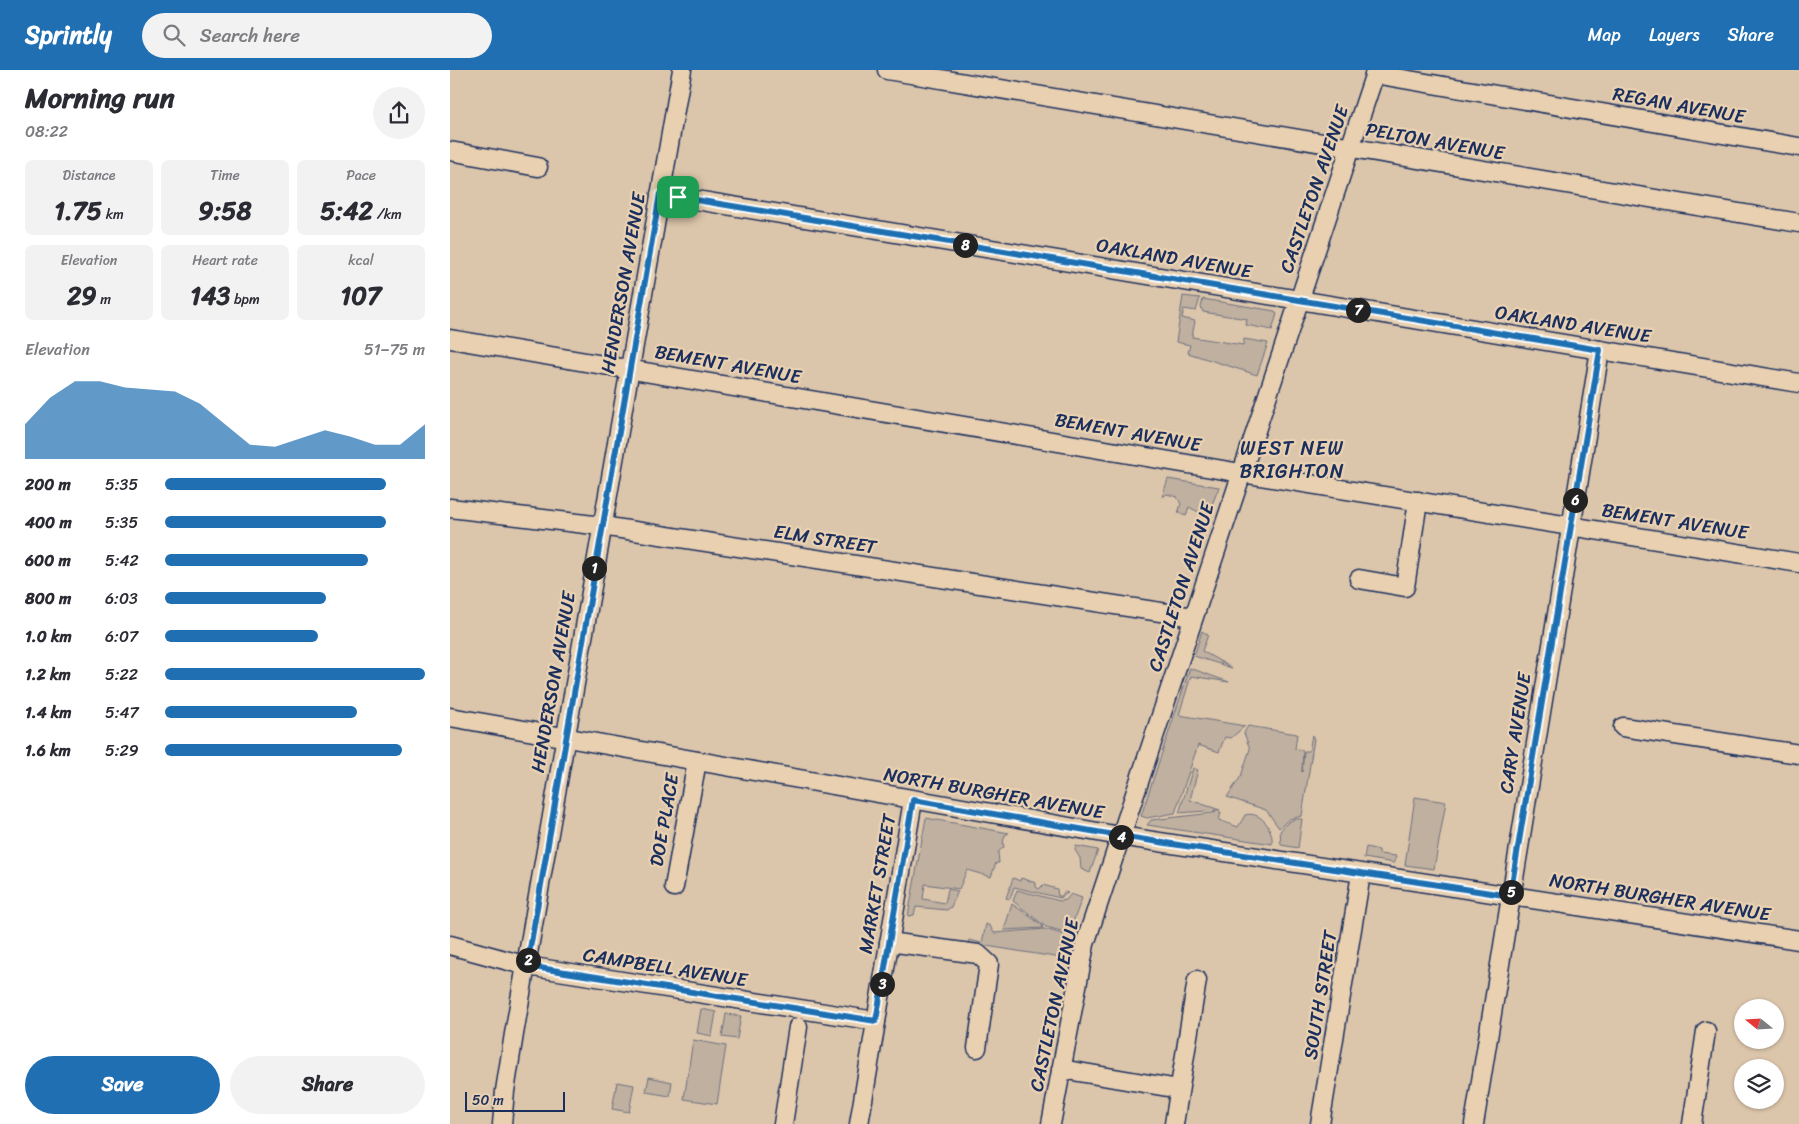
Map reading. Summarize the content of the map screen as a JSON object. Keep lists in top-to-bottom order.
{
  "streets": {
    "street": [
      "REGAN AVENUE",
      "PELTON AVENUE",
      "CASTLETON AVENUE",
      "OAKLAND AVENUE",
      "HENDERSON AVENUE",
      "BEMENT AVENUE",
      "ELM STREET",
      "CARY AVENUE",
      "NORTH BURGHER AVENUE",
      "DOE PLACE",
      "MARKET STREET",
      "CAMPBELL AVENUE",
      "SOUTH STREET"
    ]
  },
  "crossings": [
    ["REGAN AVENUE", "CASTLETON AVENUE"],
    ["PELTON AVENUE", "CASTLETON AVENUE"],
    ["CASTLETON AVENUE", "OAKLAND AVENUE"],
    ["CASTLETON AVENUE", "BEMENT AVENUE"],
    ["CASTLETON AVENUE", "ELM STREET"],
    ["CASTLETON AVENUE", "NORTH BURGHER AVENUE"],
    ["OAKLAND AVENUE", "HENDERSON AVENUE"],
    ["OAKLAND AVENUE", "CARY AVENUE"],
    ["HENDERSON AVENUE", "BEMENT AVENUE"],
    ["HENDERSON AVENUE", "ELM STREET"],
    ["HENDERSON AVENUE", "NORTH BURGHER AVENUE"],
    ["HENDERSON AVENUE", "CAMPBELL AVENUE"],
    ["BEMENT AVENUE", "CARY AVENUE"],
    ["CARY AVENUE", "NORTH BURGHER AVENUE"],
    ["NORTH BURGHER AVENUE", "DOE PLACE"],
    ["NORTH BURGHER AVENUE", "MARKET STREET"],
    ["NORTH BURGHER AVENUE", "SOUTH STREET"],
    ["MARKET STREET", "CAMPBELL AVENUE"]
  ],
  "districts": ["WEST NEW BRIGHTON"],
  "scale_bar": "50 m",
  "north": "left",
  "page": {
    "header": "Sprintly",
    "search": "Search here",
    "nav": ["Map", "Layers", "Share"],
    "heading": ["Morning run", "08:22"],
    "stats": [
      ["Distance", "1.75 km"],
      ["Time", "9:58"],
      ["Pace", "5:42 /km"],
      ["Elevation", "29 m"],
      ["Heart rate", "143 bpm"],
      ["kcal", "107"]
    ],
    "pins": [
      "8",
      "7",
      "6",
      "1",
      "4",
      "5",
      "2",
      "3"
    ],
    "chart": ["Elevation", "51–75 m"],
    "list": [
      {
        "name": "200 m",
        "note": "5:35"
      },
      {
        "name": "400 m",
        "note": "5:35"
      },
      {
        "name": "600 m",
        "note": "5:42"
      },
      {
        "name": "800 m",
        "note": "6:03"
      },
      {
        "name": "1.0 km",
        "note": "6:07"
      },
      {
        "name": "1.2 km",
        "note": "5:22"
      },
      {
        "name": "1.4 km",
        "note": "5:47"
      },
      {
        "name": "1.6 km",
        "note": "5:29"
      }
    ],
    "buttons": ["Save", "Share"],
    "scale": "50 m"
  }
}
